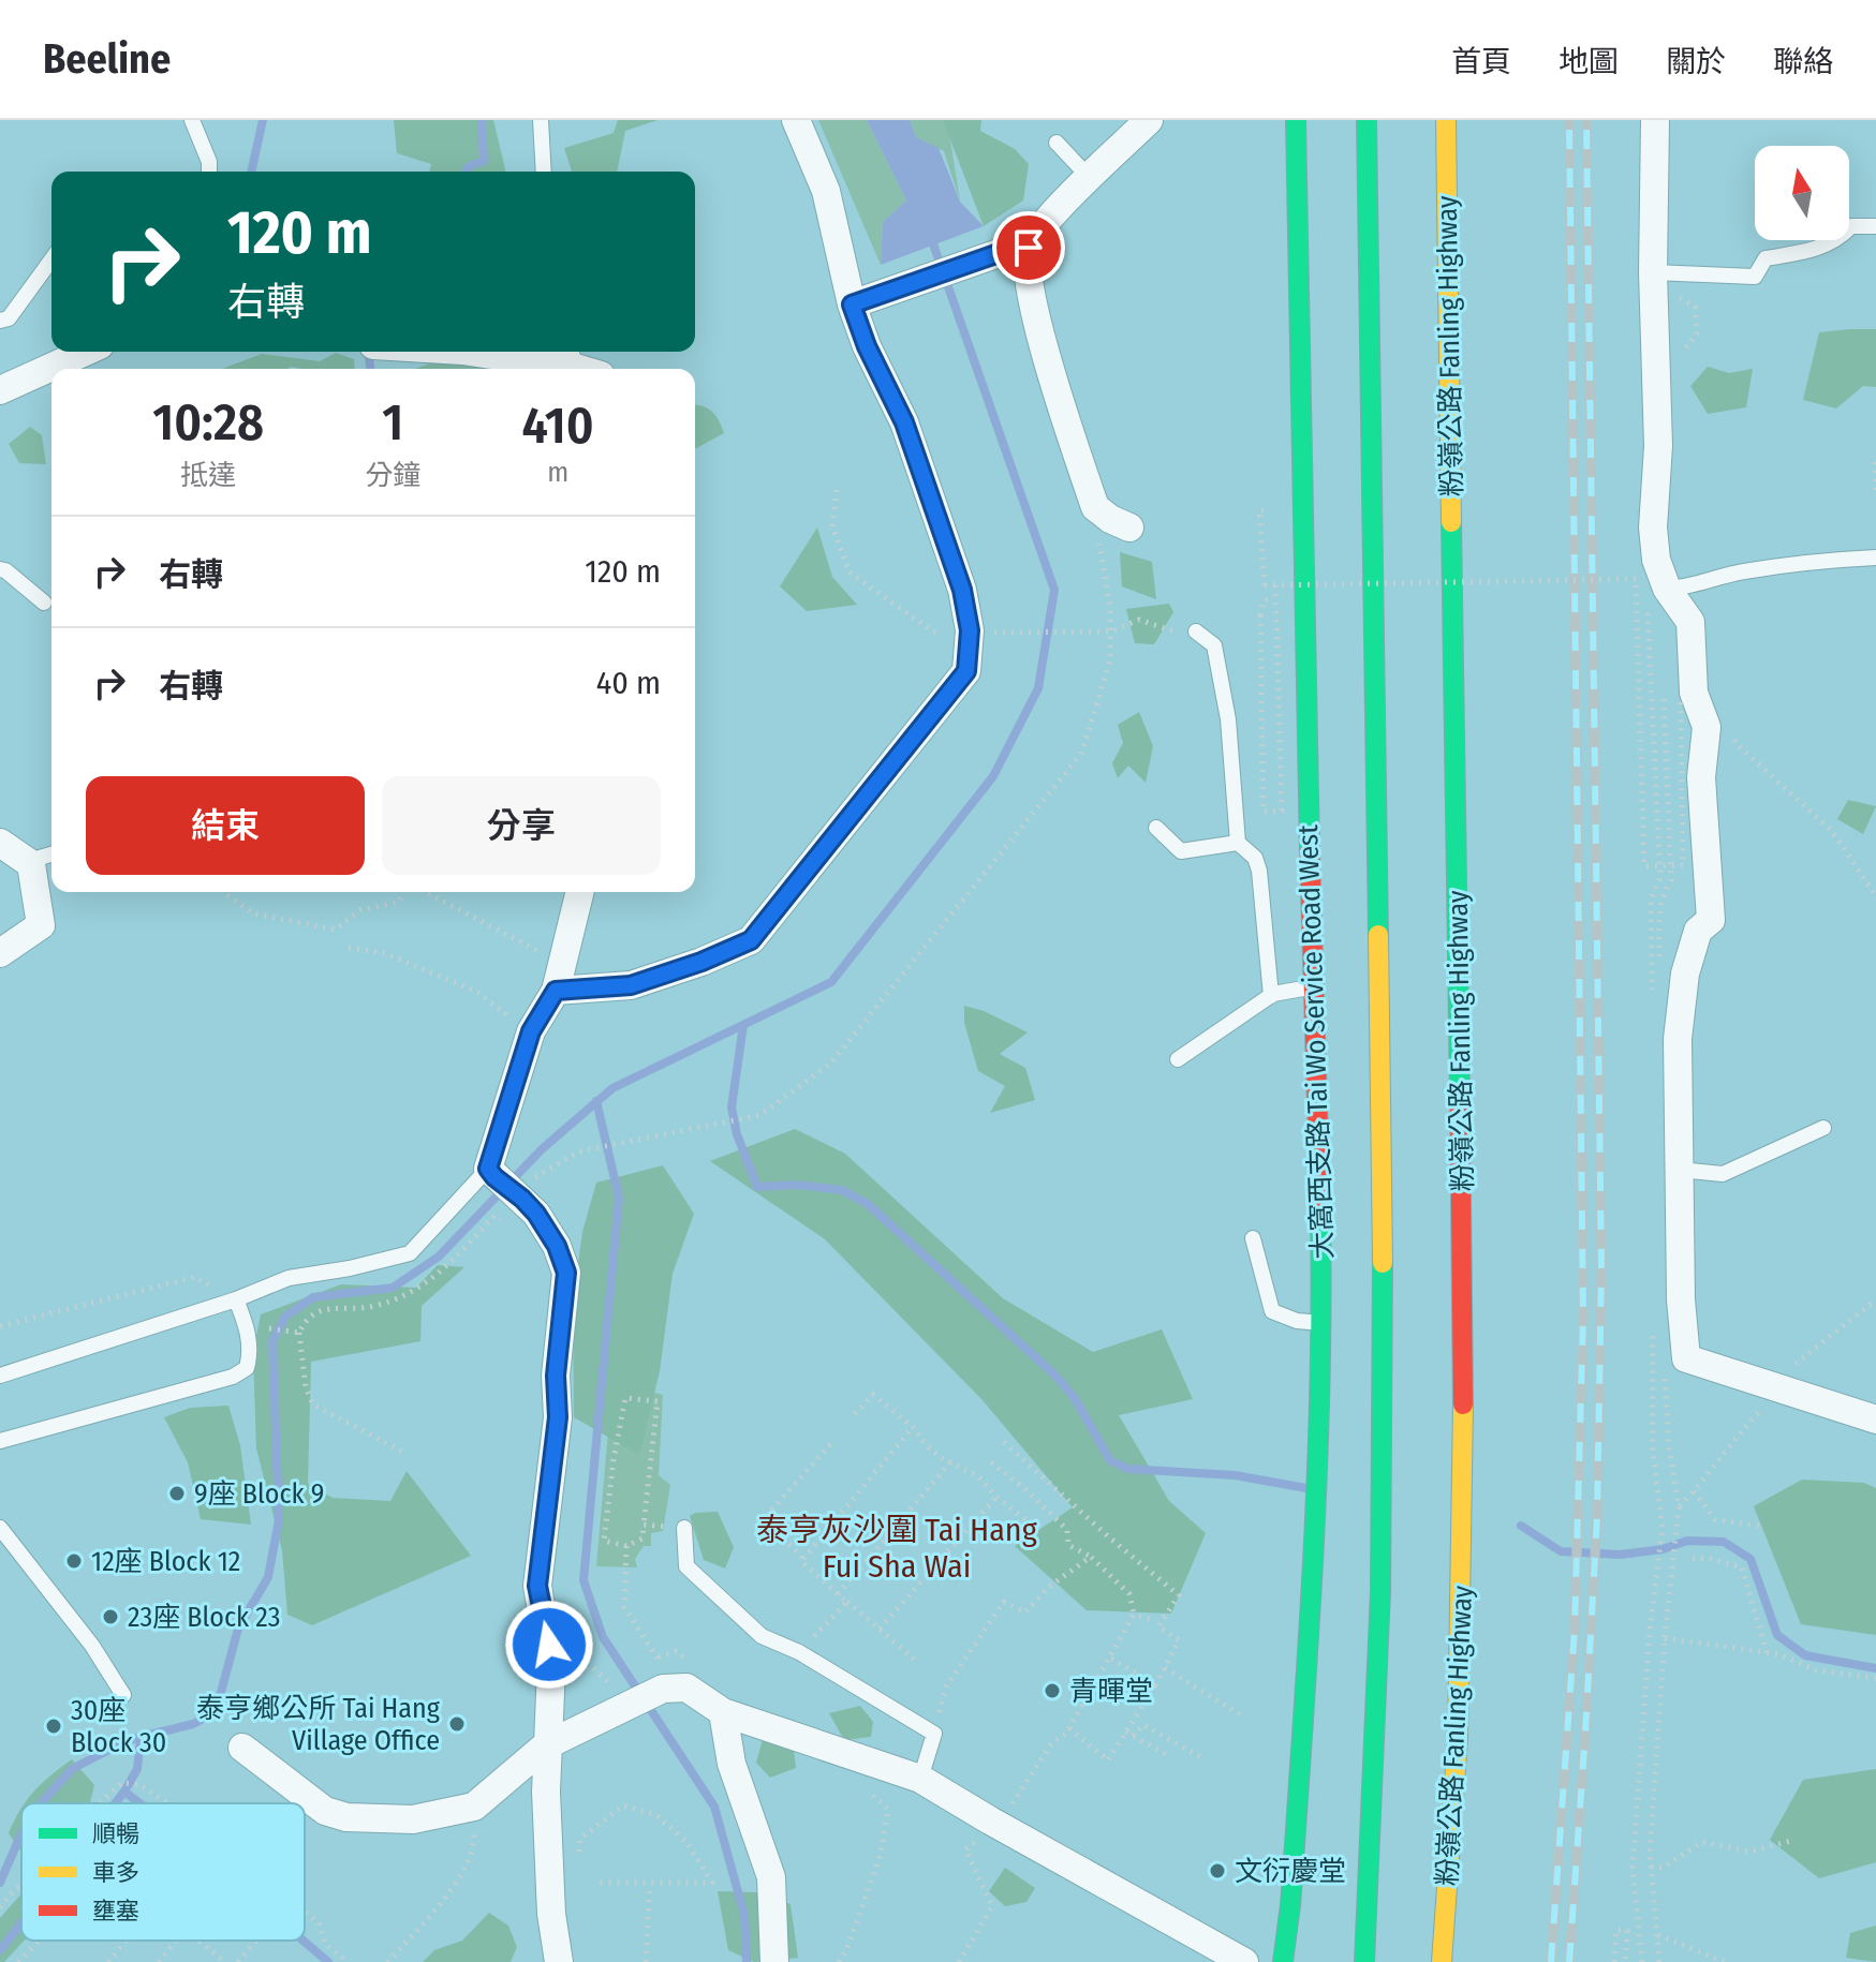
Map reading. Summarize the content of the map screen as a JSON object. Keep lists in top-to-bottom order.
{
  "streets": {
    "main road": ["粉嶺公路 Fanling Highway", "大窩西支路 Tai Wo Service Road West"]
  },
  "districts": ["泰亨灰沙圍 Tai Hang Fui Sha Wai"],
  "places": [
    "9座 Block 9",
    "12座 Block 12",
    "23座 Block 23",
    "青暉堂",
    "泰亨鄉公所 Tai Hang Village Office",
    "30座 Block 30",
    "文衍慶堂"
  ],
  "legend": ["順暢", "車多", "壅塞"],
  "north": "top",
  "page": {
    "header": "Beeline",
    "nav": [
      "首頁",
      "地圖",
      "關於",
      "聯絡"
    ],
    "turn": ["120 m", "右轉"],
    "eta": [
      "10:28",
      "抵達",
      "1",
      "分鐘",
      "410",
      "m"
    ],
    "list": [
      {
        "name": "右轉",
        "value": "120 m"
      },
      {
        "name": "右轉",
        "value": "40 m"
      }
    ],
    "buttons": ["結束", "分享"]
  }
}
